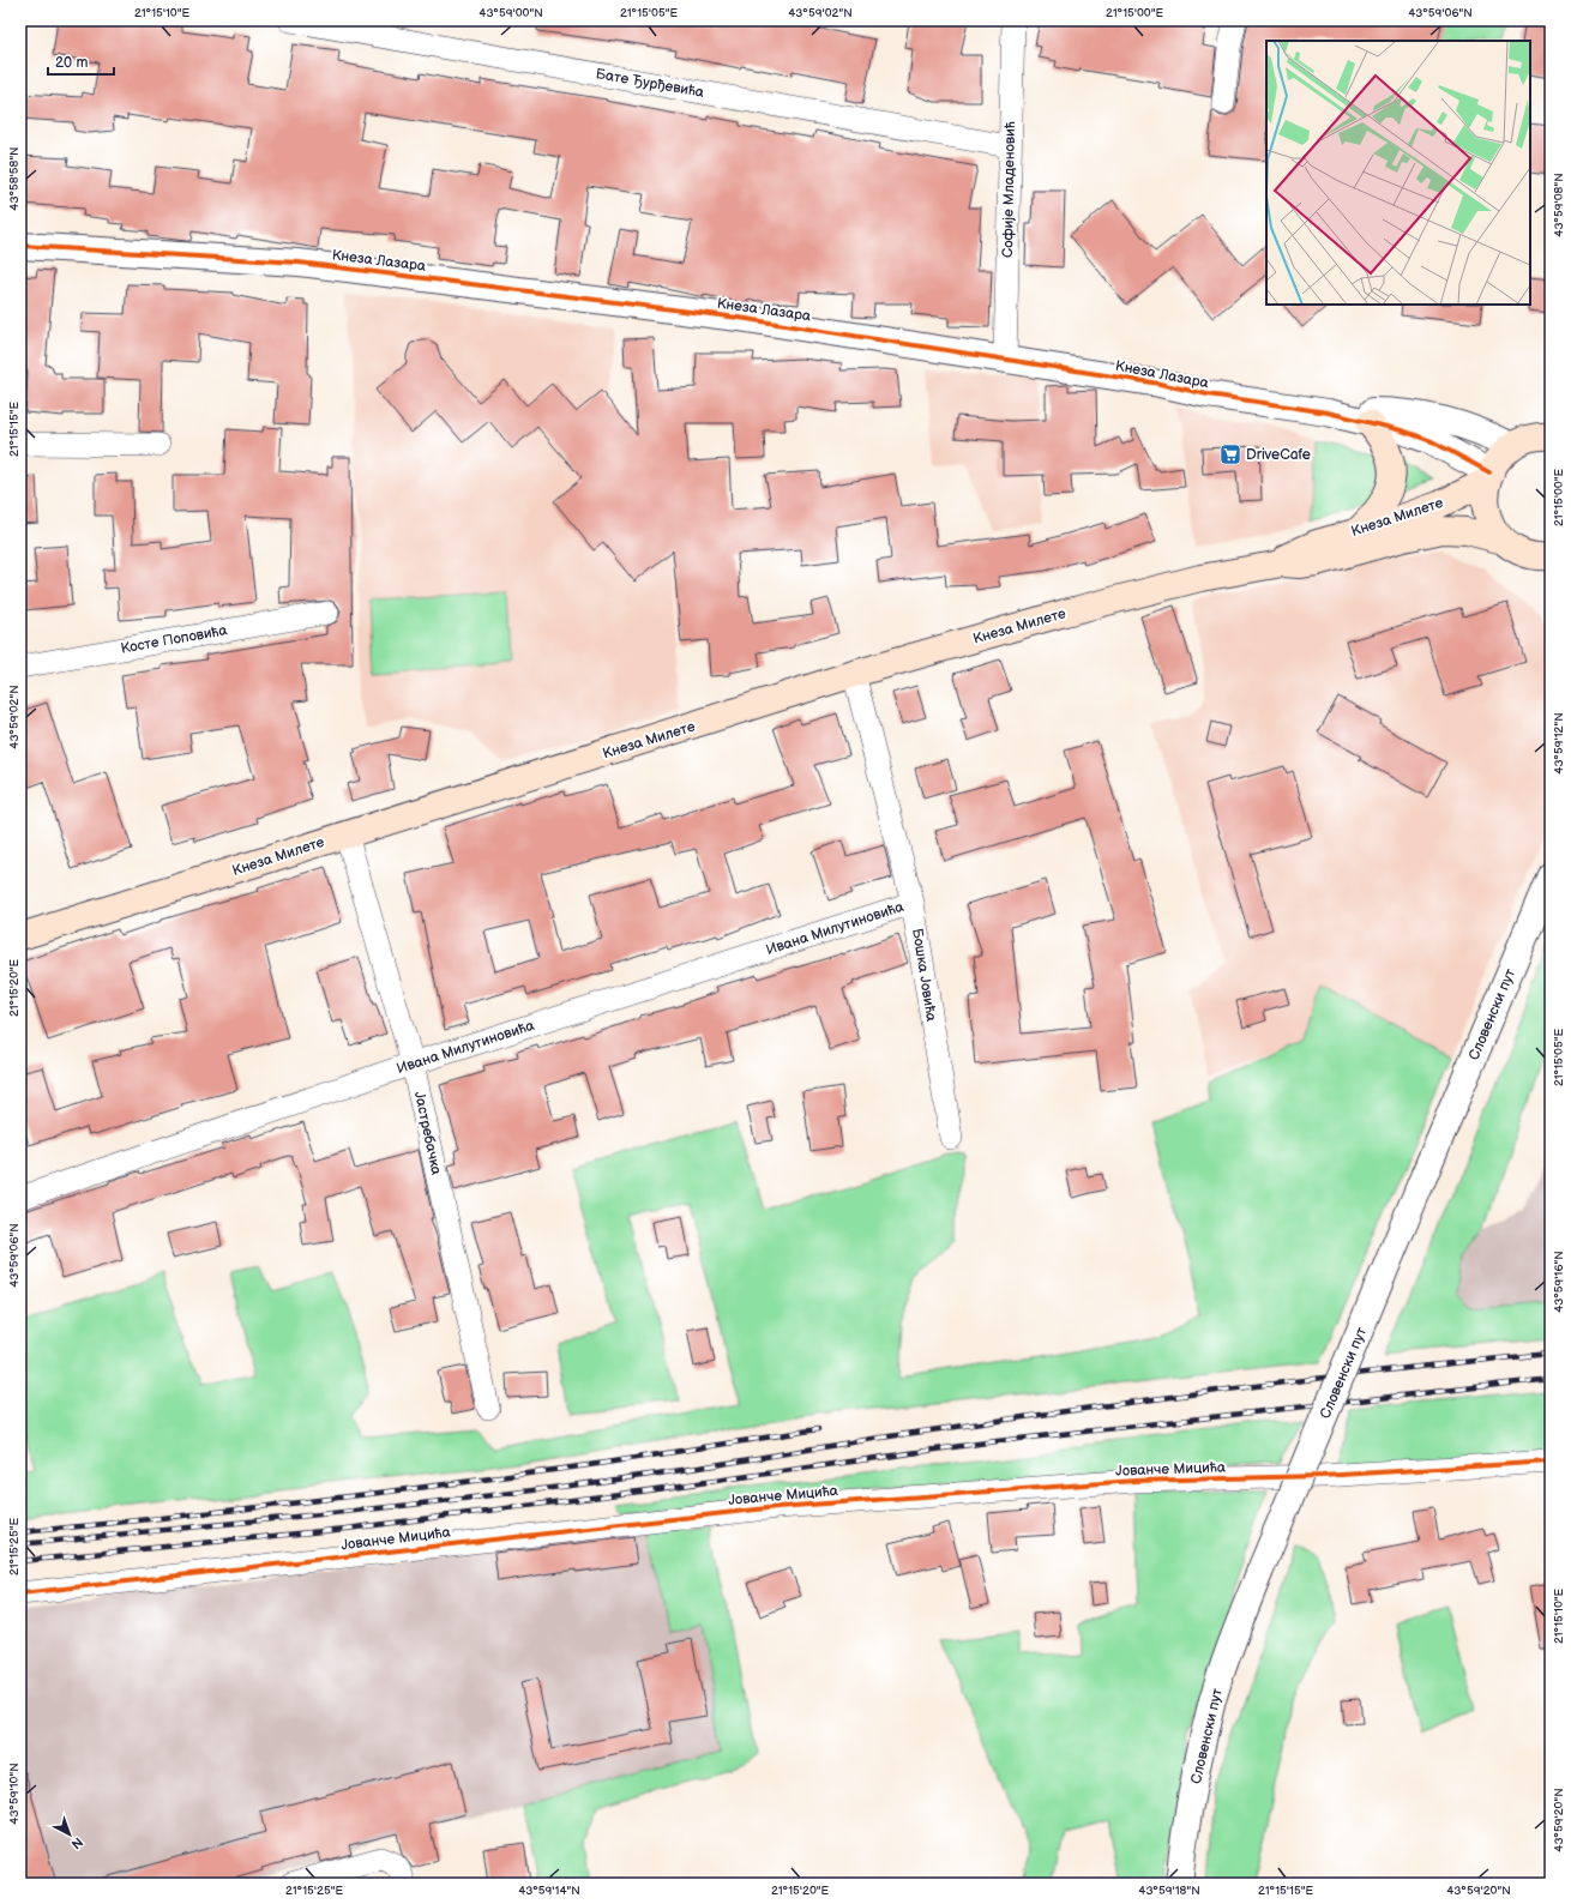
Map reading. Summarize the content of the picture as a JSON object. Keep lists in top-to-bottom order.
{
  "streets": {
    "main road": ["Кнеза Милете"],
    "street": [
      "Бате Ђурђевића",
      "Софије Младеновић",
      "Кнеза Лазара",
      "Косте Поповића",
      "Ивана Милутиновића",
      "Бошка Јовића",
      "Словенски пут",
      "Јастребачка",
      "Јованче Мицића"
    ]
  },
  "crossings": [
    ["Бате Ђурђевића", "Софије Младеновић"],
    ["Софије Младеновић", "Кнеза Лазара"],
    ["Кнеза Лазара", "Кнеза Милете"],
    ["Кнеза Милете", "Бошка Јовића"],
    ["Кнеза Милете", "Јастребачка"],
    ["Ивана Милутиновића", "Бошка Јовића"],
    ["Ивана Милутиновића", "Јастребачка"]
  ],
  "places": {
    "supermarket": ["DriveCafe"]
  },
  "scale_bar": "20 m",
  "north": "bottom right",
  "coordinates": [
    "21°15'10\"E",
    "43°59'00\"N",
    "21°15'05\"E",
    "43°59'02\"N",
    "21°15'00\"E",
    "43°59'06\"N",
    "43°58'58\"N",
    "43°59'08\"N",
    "21°15'15\"E",
    "43°59'12\"N",
    "21°15'20\"E",
    "43°59'16\"N",
    "21°15'25\"E",
    "43°59'10\"N",
    "43°59'20\"N",
    "43°59'14\"N",
    "43°59'18\"N"
  ]
}
